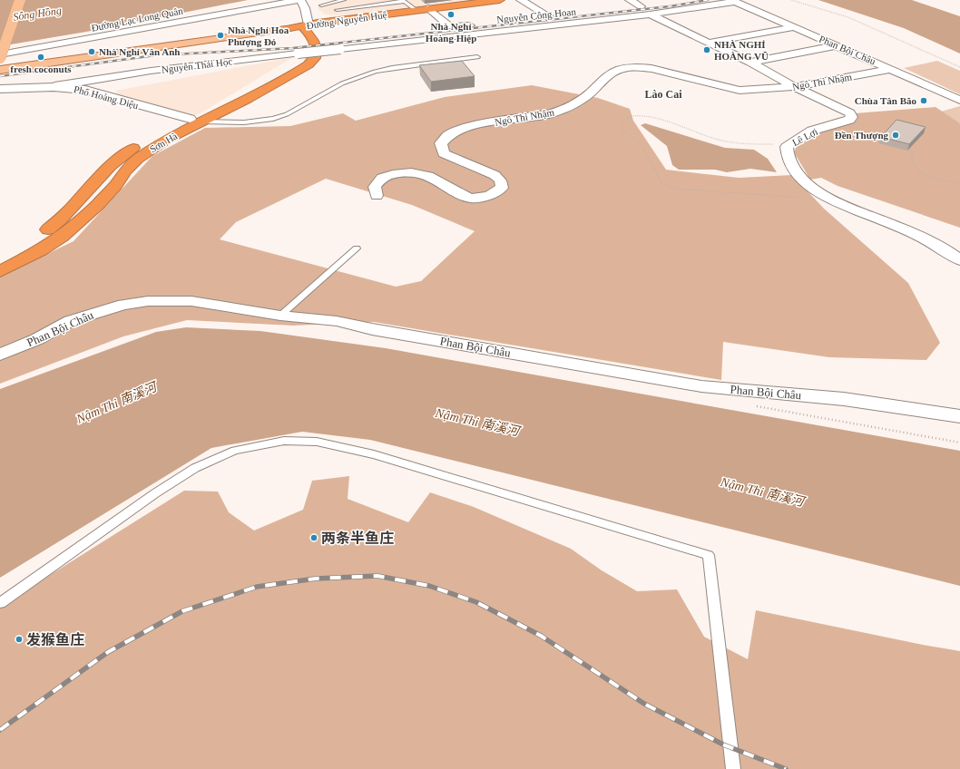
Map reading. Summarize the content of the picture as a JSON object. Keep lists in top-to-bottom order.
{
  "streets": {
    "highway": ["Đường Nguyễn Huệ", "Sơn Hà"],
    "street": [
      "Nguyễn Công Hoan",
      "Đường Lạc Long Quân",
      "Phan Bội Châu",
      "Nguyễn Thái Học",
      "Ngô Thì Nhậm",
      "Phố Hoàng Diệu",
      "Lê Lợi"
    ]
  },
  "crossings": [
    ["Nguyễn Công Hoan", "Phan Bội Châu"],
    ["Nguyễn Công Hoan", "Nguyễn Thái Học"],
    ["Nguyễn Công Hoan", "Lê Lợi"],
    ["Đường Nguyễn Huệ", "Sơn Hà"],
    ["Phan Bội Châu", "Ngô Thì Nhậm"],
    ["Nguyễn Thái Học", "Phố Hoàng Diệu"],
    ["Ngô Thì Nhậm", "Lê Lợi"],
    ["Phố Hoàng Diệu", "Sơn Hà"]
  ],
  "districts": ["Lào Cai"],
  "water": ["Sông Hồng", "Nậm Thi 南溪河"],
  "places": [
    "Nhà Nghỉ Hoàng Hiệp",
    "Nhà Nghỉ Hoa Phượng Đỏ",
    "NHÀ NGHỈ HOÀNG VŨ",
    "Nhà Nghỉ Vân Anh",
    "fresh coconuts",
    "Chùa Tân Băo",
    "Đền Thượng",
    "两条半鱼庄",
    "发猴鱼庄"
  ]
}
